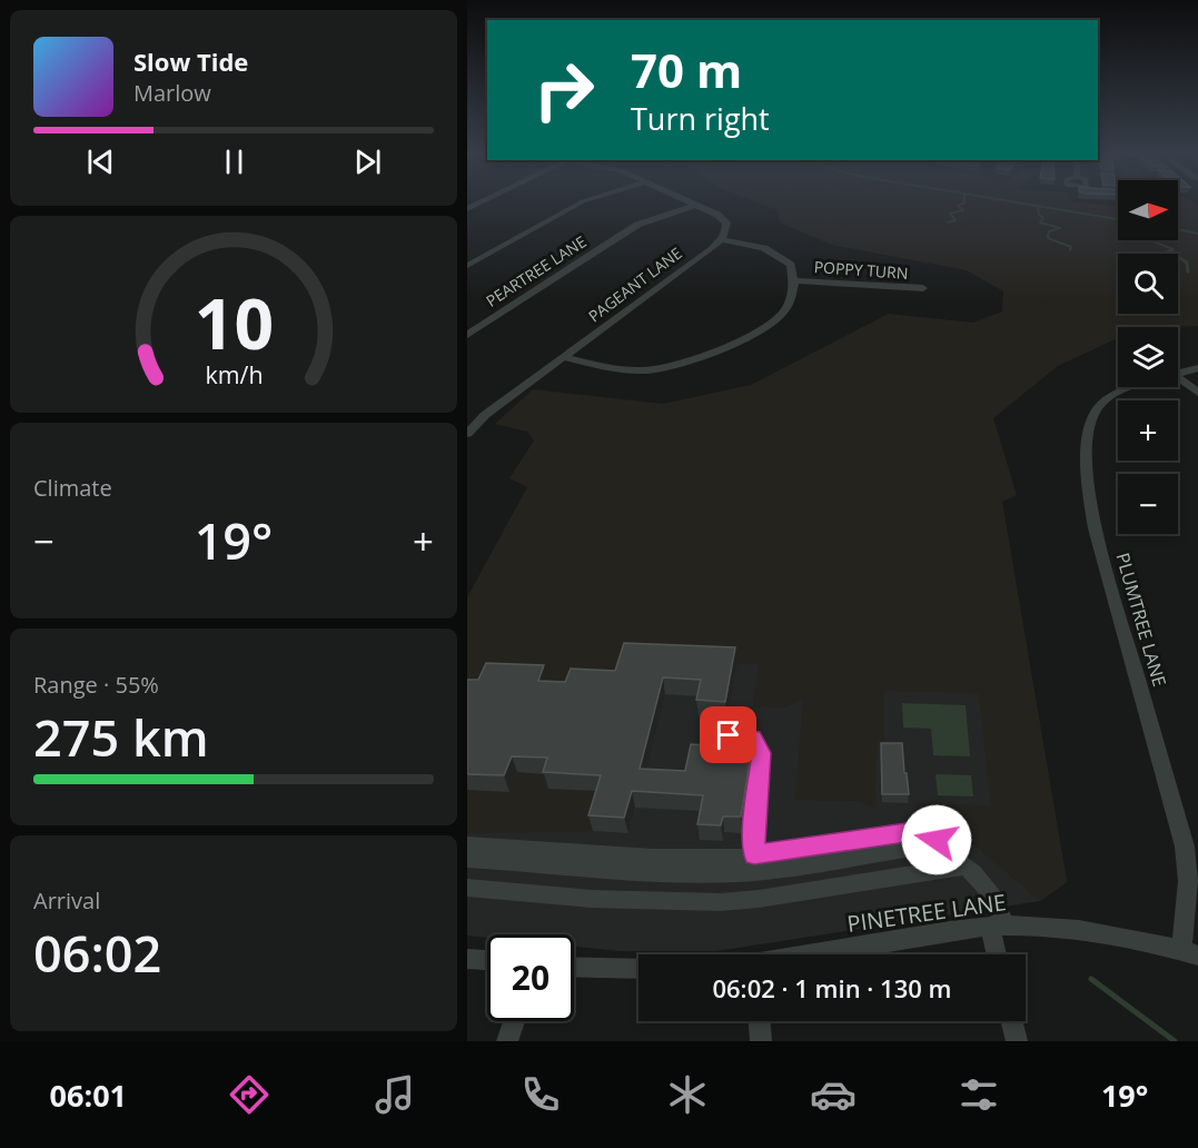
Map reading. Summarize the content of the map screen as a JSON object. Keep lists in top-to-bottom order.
{
  "streets": {
    "street": [
      "POPPY TURN",
      "PEARTREE LANE",
      "PAGEANT LANE",
      "PLUMTREE LANE",
      "PINETREE LANE"
    ]
  },
  "crossings": [
    ["PLUMTREE LANE", "PINETREE LANE"]
  ],
  "north": "right",
  "page": {
    "turn": ["70 m", "Turn right"],
    "song": ["Slow Tide", "Marlow"],
    "map_buttons": ["+", "−"],
    "tile": [
      "Climate",
      ["Range · 55%", "275 km"],
      ["Arrival", "06:02"]
    ],
    "heat": ["−", "19°", "+"],
    "limit": "20",
    "trip": "06:02 · 1 min · 130 m",
    "tabs": ["06:01", "19°"],
    "gauge": ["10", "km/h"]
  }
}
